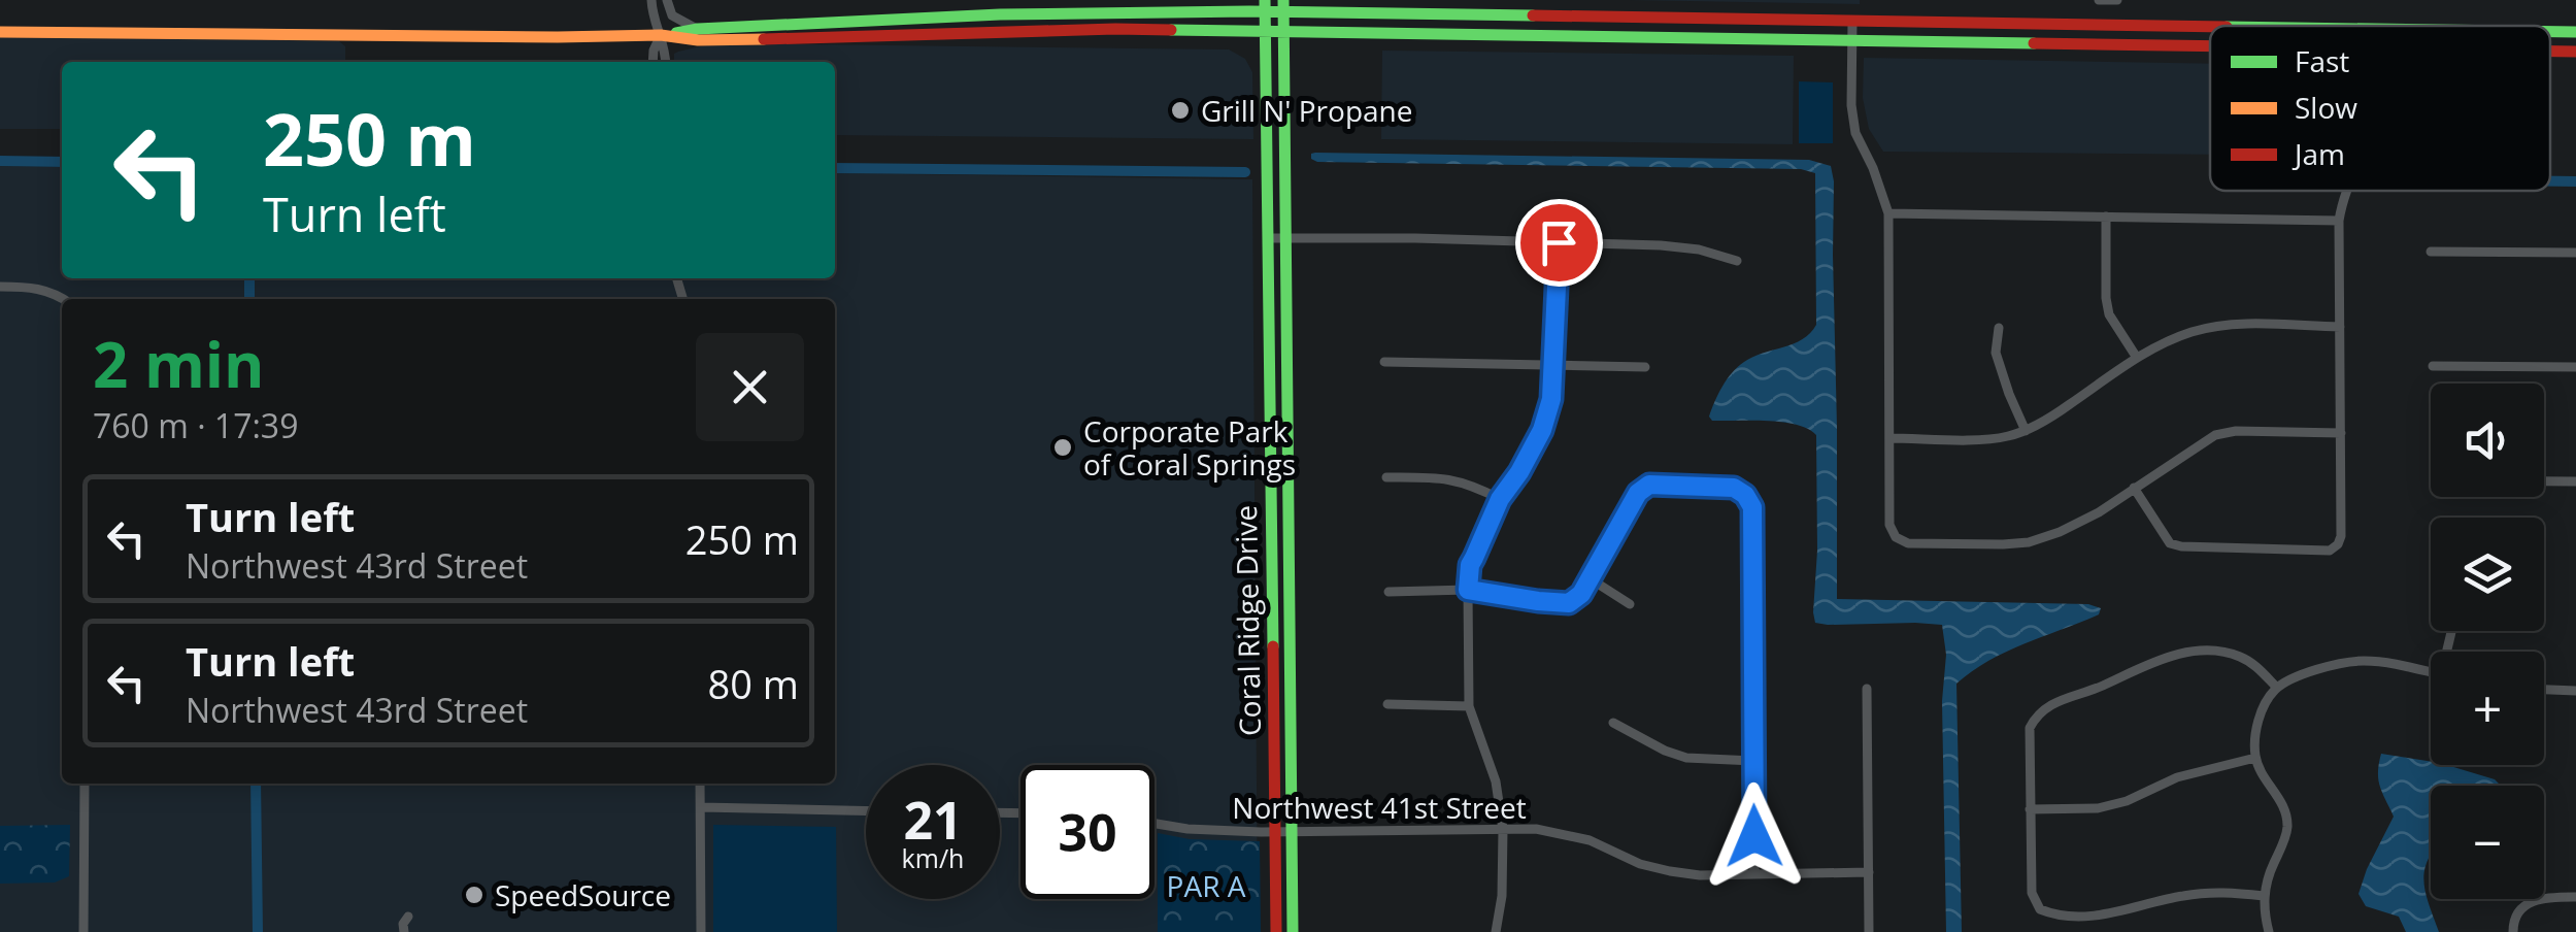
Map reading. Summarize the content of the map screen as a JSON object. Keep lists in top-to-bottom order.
{
  "streets": {
    "main road": ["Coral Ridge Drive"],
    "street": ["Northwest 41st Street"]
  },
  "crossings": [
    ["Coral Ridge Drive", "Northwest 41st Street"]
  ],
  "parks": ["PAR A"],
  "places": ["Grill N' Propane", "Corporate Park of Coral Springs", "SpeedSource"],
  "legend": ["Fast", "Slow", "Jam"],
  "page": {
    "turn": ["250 m", "Turn left"],
    "heading": ["2 min", "760 m · 17:39"],
    "map_buttons": ["+", "−"],
    "list": [
      {
        "name": "Turn left",
        "note": "Northwest 43rd Street",
        "value": "250 m"
      },
      {
        "name": "Turn left",
        "note": "Northwest 43rd Street",
        "value": "80 m"
      }
    ],
    "speed": "21 km/h",
    "limit": "30"
  }
}
